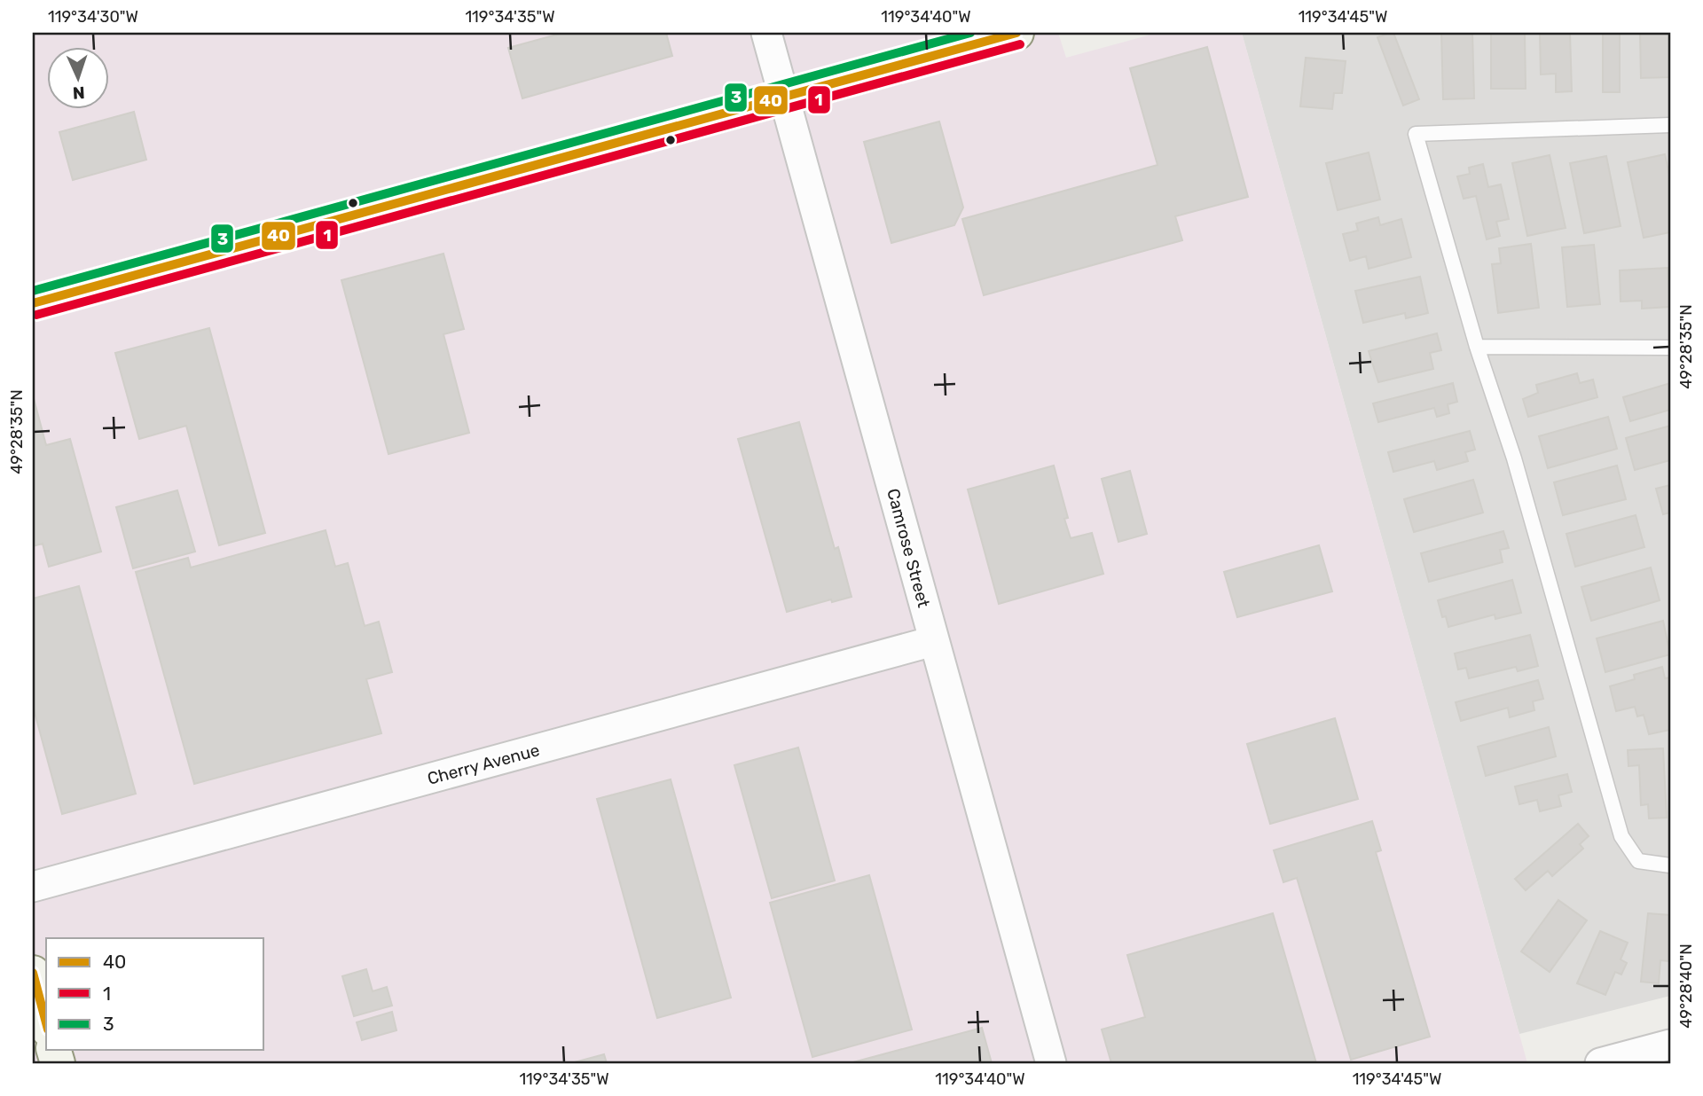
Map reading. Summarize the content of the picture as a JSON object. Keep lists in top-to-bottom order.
{
  "streets": {
    "street": ["Camrose Street", "Cherry Avenue"]
  },
  "crossings": [
    ["Camrose Street", "Cherry Avenue"]
  ],
  "lines": ["transit line 40", "transit line 3", "transit line 1"],
  "legend": ["40", "1", "3"],
  "north": "bottom",
  "coordinates": [
    "119°34'30\"W",
    "119°34'35\"W",
    "119°34'40\"W",
    "119°34'45\"W",
    "49°28'35\"N",
    "49°28'40\"N"
  ]
}
